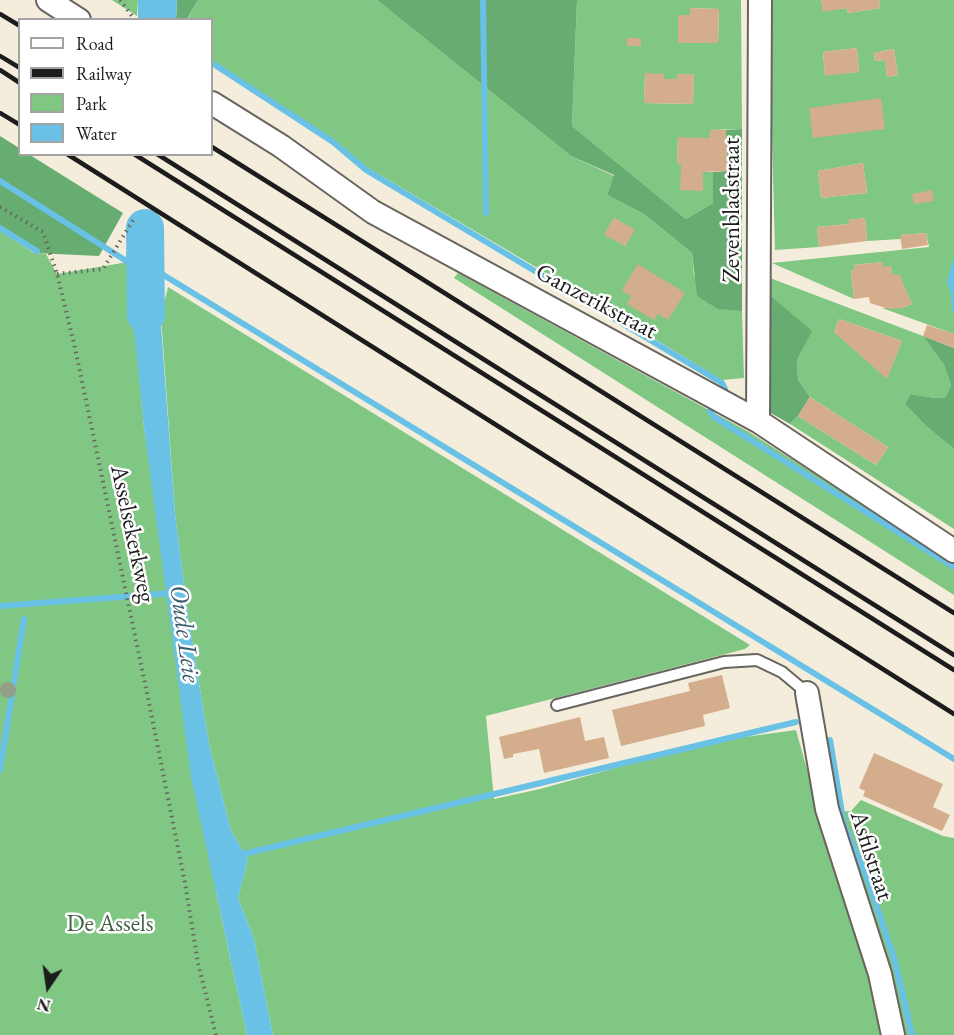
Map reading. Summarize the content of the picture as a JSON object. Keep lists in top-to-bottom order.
{
  "streets": {
    "street": ["Zevenbladstraat", "Ganzerikstraat", "Asfilstraat"],
    "path": ["Asselsekerkweg"]
  },
  "crossings": [
    ["Zevenbladstraat", "Ganzerikstraat"]
  ],
  "water": ["Oude Leie"],
  "parks": ["De Assels"],
  "legend": [
    "Road",
    "Railway",
    "Park",
    "Water"
  ],
  "north": "bottom"
}
